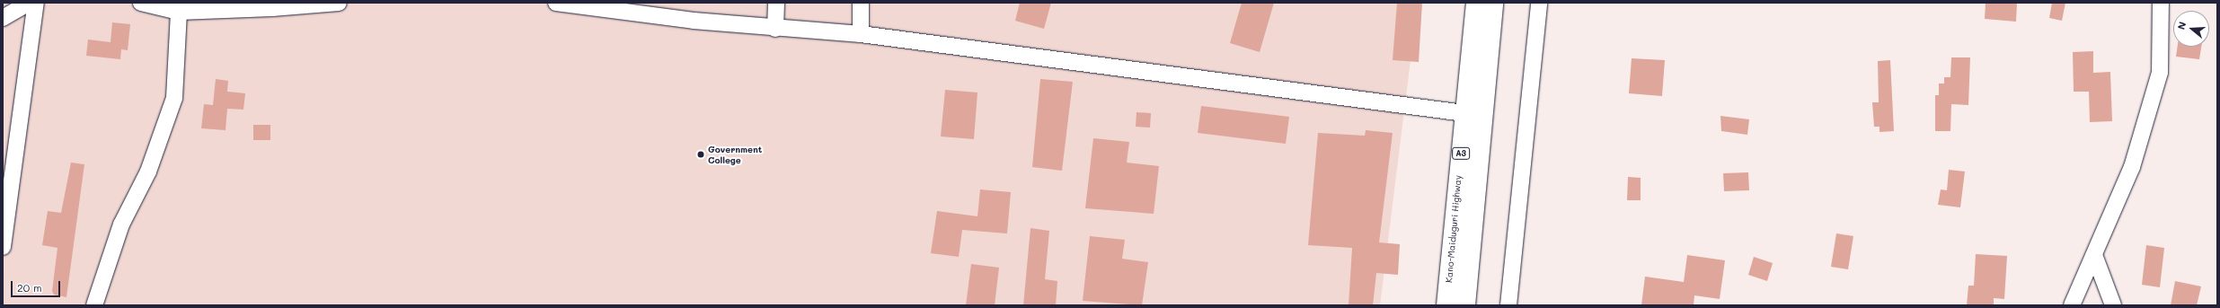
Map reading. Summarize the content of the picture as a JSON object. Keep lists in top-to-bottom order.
{
  "streets": {
    "highway": ["A3", "Kano-Maiduguri Highway"]
  },
  "places": ["Government College"],
  "scale_bar": "20 m",
  "north": "left"
}
